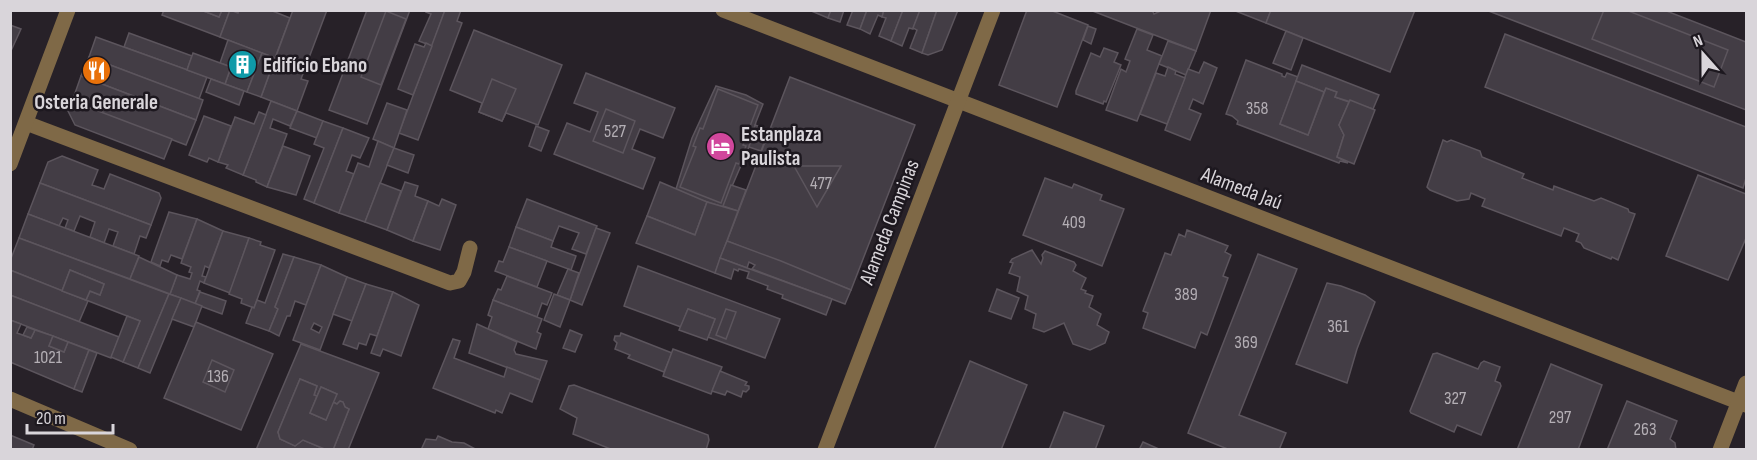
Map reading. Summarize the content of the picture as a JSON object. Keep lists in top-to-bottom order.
{
  "streets": {
    "street": ["Alameda Jaú", "Alameda Campinas"]
  },
  "crossings": [
    ["Alameda Jaú", "Alameda Campinas"]
  ],
  "places": {
    "building": ["Edifício Ebano"],
    "restaurant": ["Osteria Generale"],
    "hotel": ["Estanplaza Paulista"]
  },
  "house_numbers": [
    "358",
    "527",
    "477",
    "409",
    "389",
    "361",
    "369",
    "1021",
    "136",
    "327",
    "297",
    "263"
  ],
  "scale_bar": "20 m",
  "north": "top"
}
